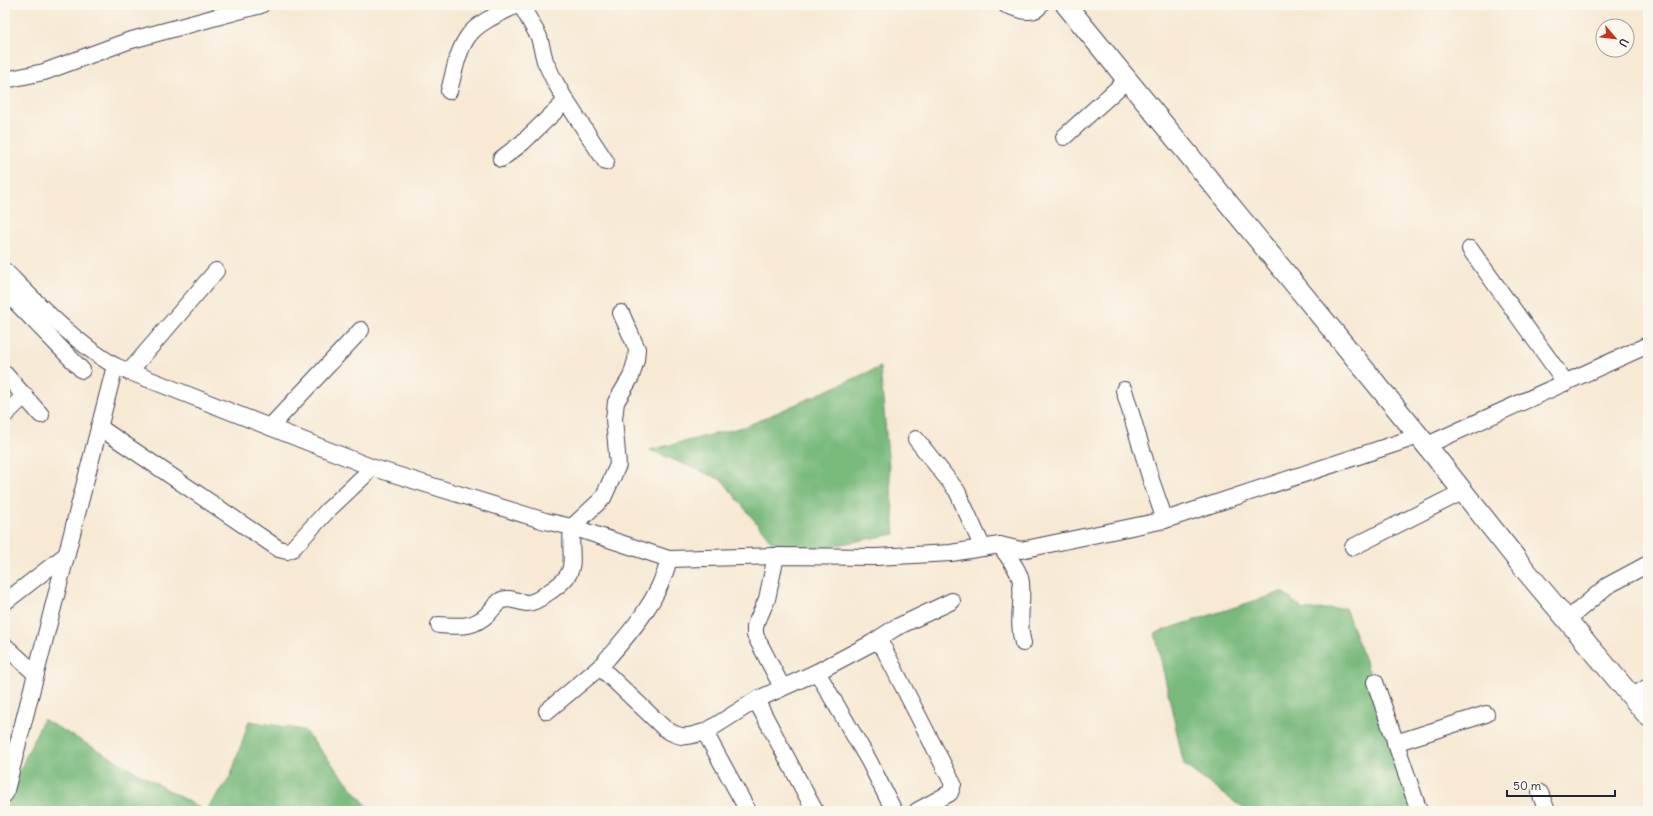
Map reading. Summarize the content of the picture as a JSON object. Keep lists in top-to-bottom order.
{
  "scale_bar": "50 m",
  "north": "bottom right"
}
